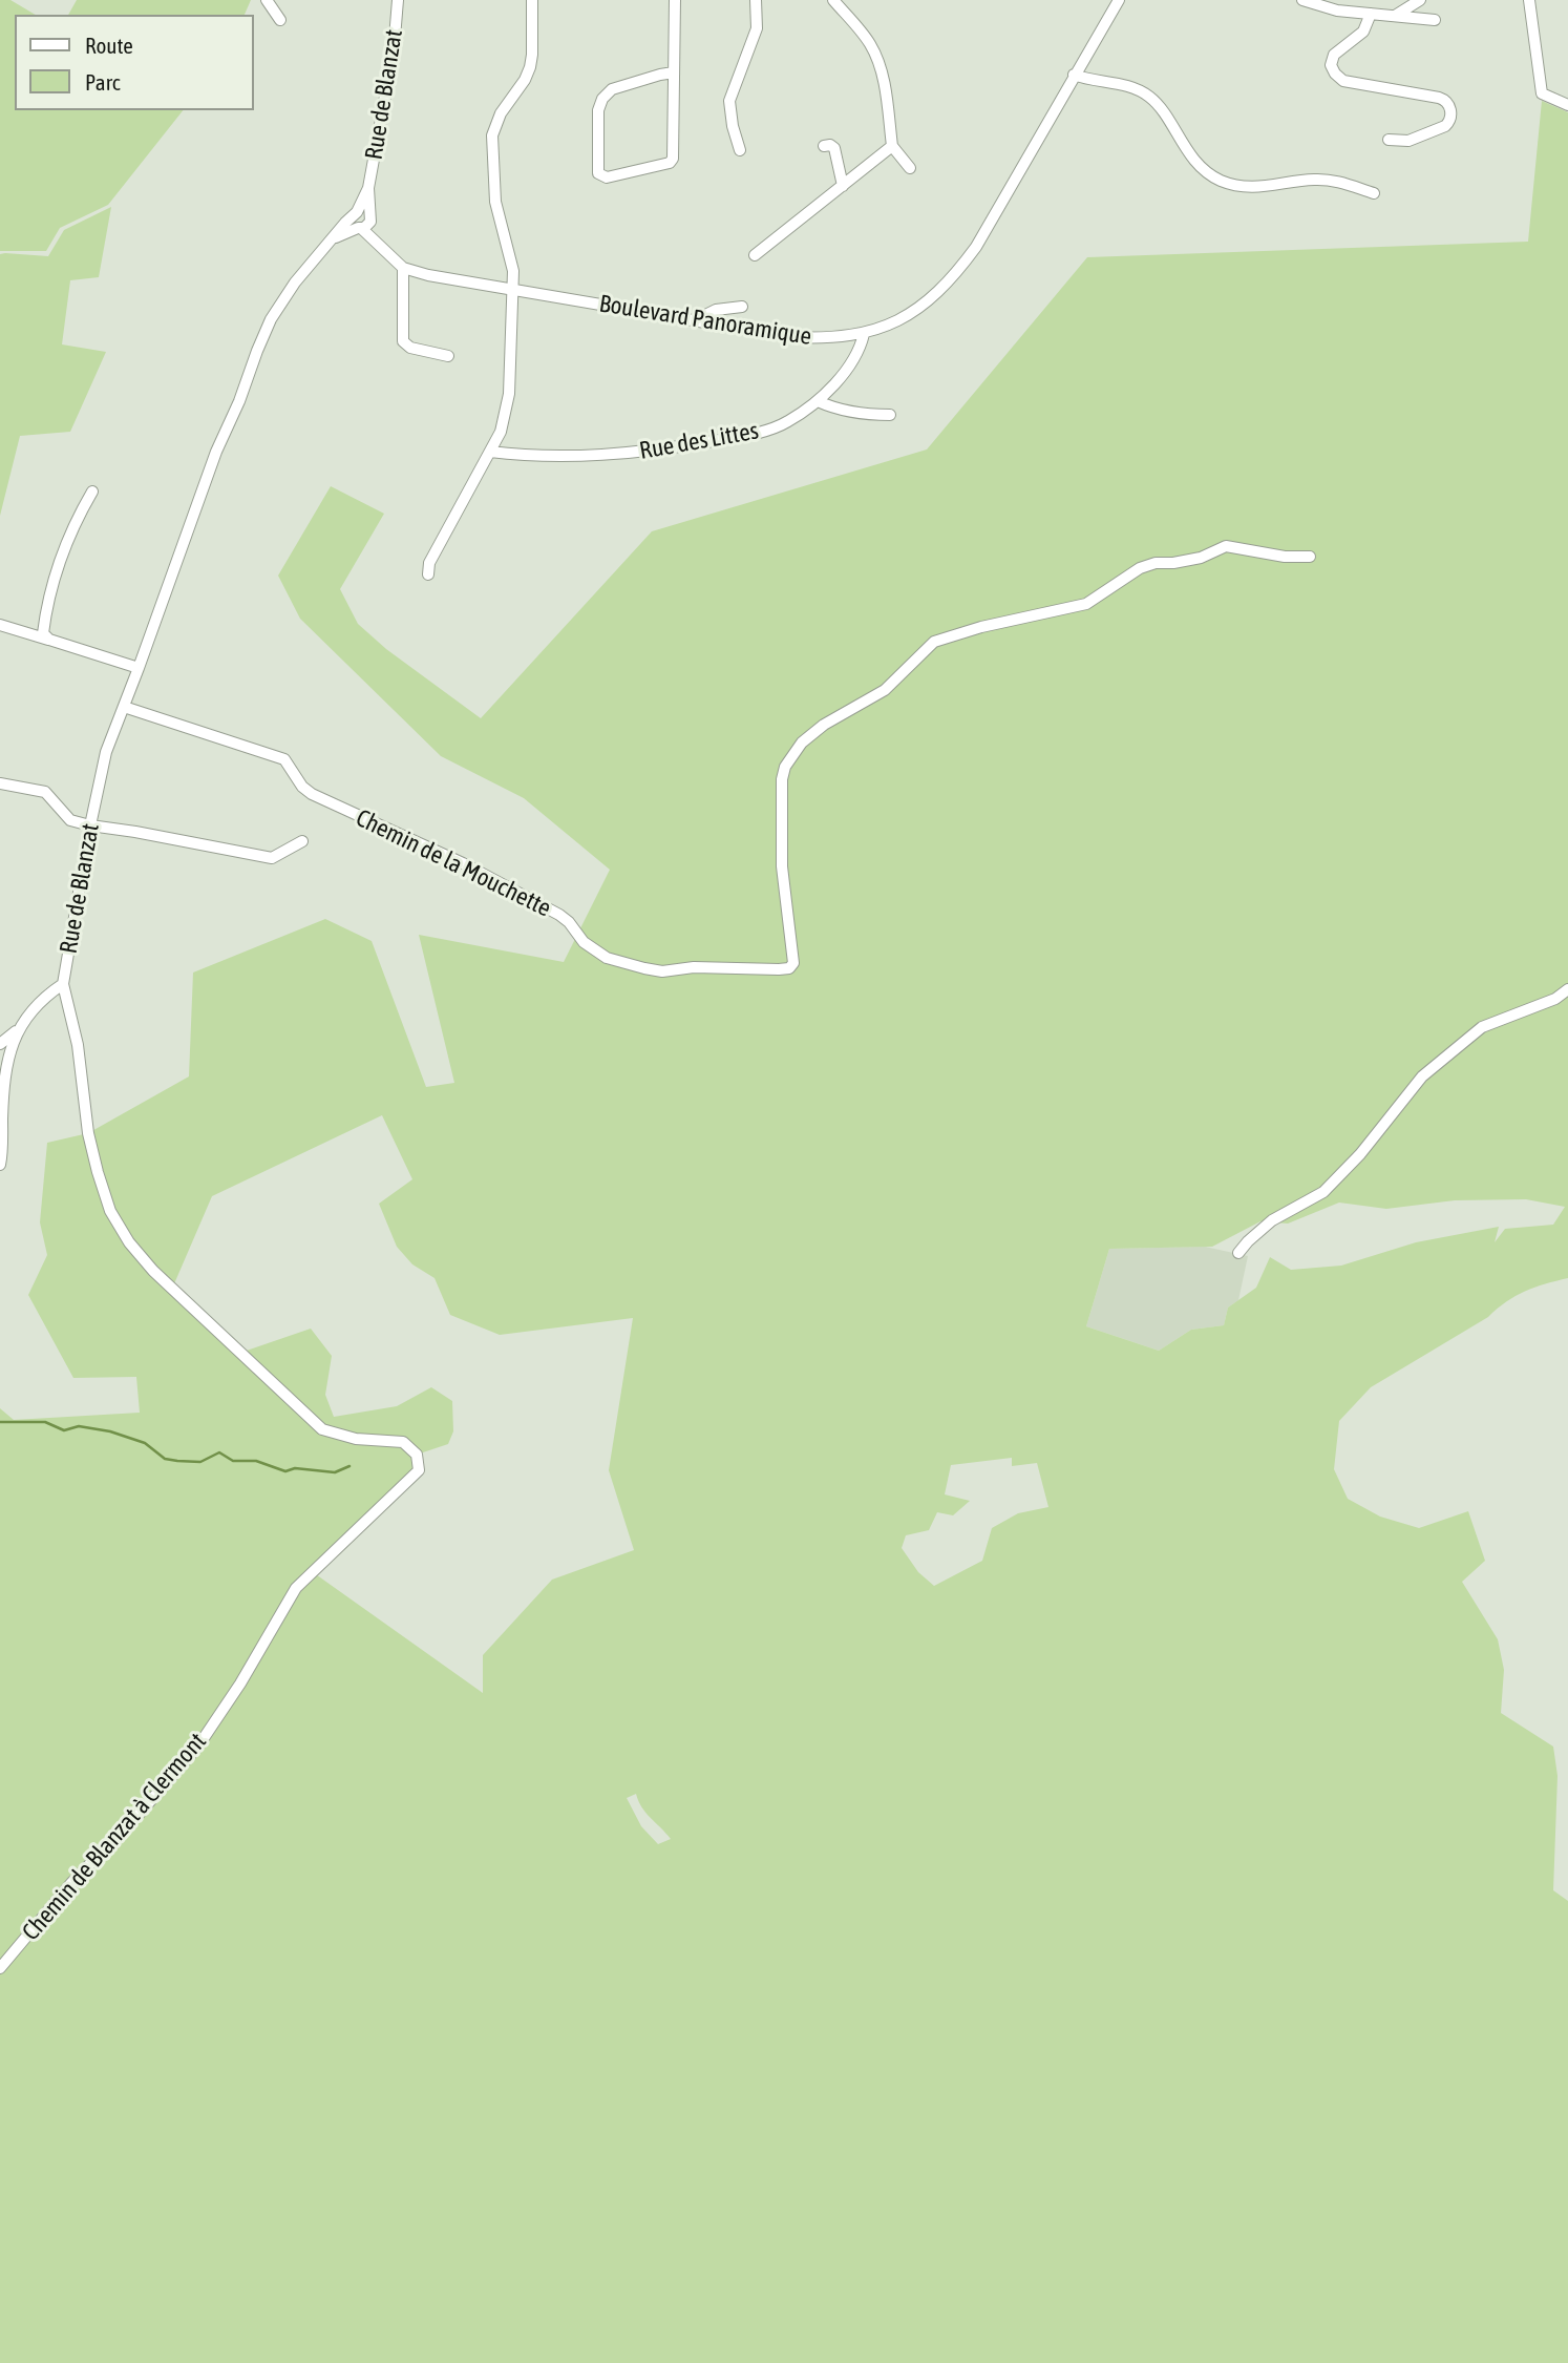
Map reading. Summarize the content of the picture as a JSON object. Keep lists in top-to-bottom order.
{
  "streets": {
    "street": [
      "Rue de Blanzat",
      "Boulevard Panoramique",
      "Rue des Littes",
      "Chemin de la Mouchette",
      "Chemin de Blanzat à Clermont"
    ]
  },
  "crossings": [
    ["Rue de Blanzat", "Chemin de la Mouchette"],
    ["Rue de Blanzat", "Chemin de Blanzat à Clermont"],
    ["Boulevard Panoramique", "Rue des Littes"]
  ],
  "legend": ["Route", "Parc"]
}
